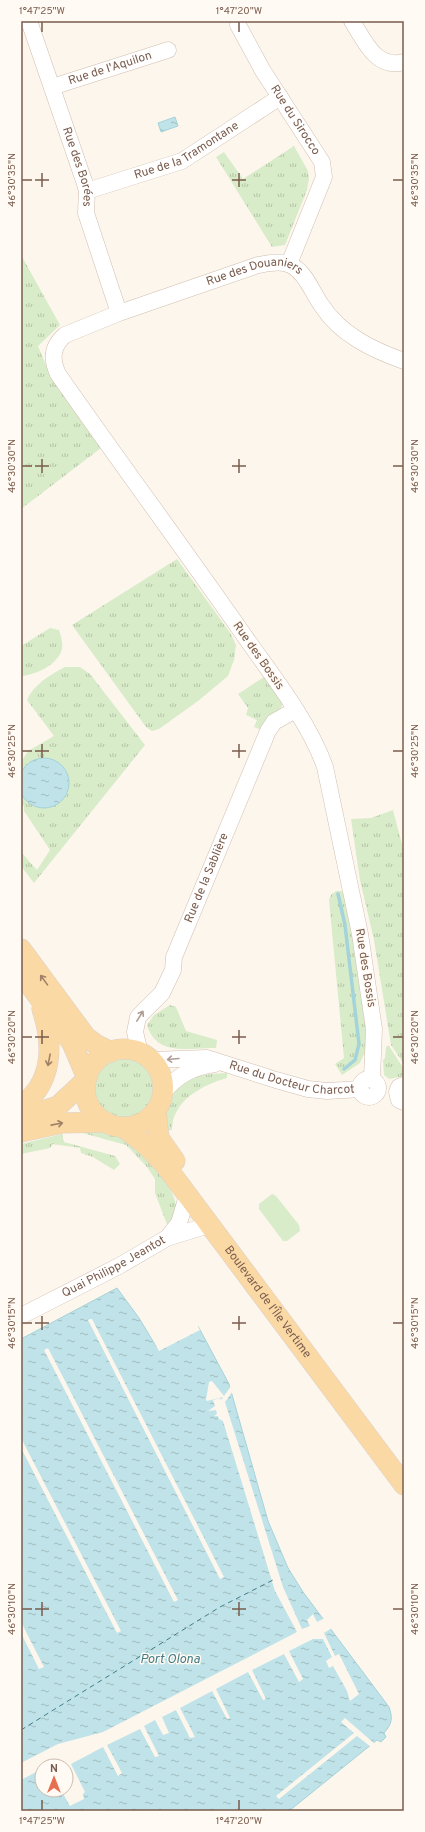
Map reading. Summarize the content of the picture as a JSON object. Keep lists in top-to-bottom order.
{
  "streets": {
    "main road": ["Boulevard de l'Île Vertime"],
    "street": [
      "Rue de l'Aquilon",
      "Rue du Sirocco",
      "Rue de la Tramontane",
      "Rue des Borées",
      "Rue des Douaniers",
      "Rue des Bossis",
      "Rue de la Sablière",
      "Rue du Docteur Charcot",
      "Quai Philippe Jeantot"
    ]
  },
  "crossings": [
    ["Rue de l'Aquilon", "Rue des Borées"],
    ["Rue du Sirocco", "Rue de la Tramontane"],
    ["Rue du Sirocco", "Rue des Douaniers"],
    ["Rue de la Tramontane", "Rue des Borées"],
    ["Rue des Borées", "Rue des Douaniers"],
    ["Rue des Borées", "Rue des Bossis"],
    ["Rue des Douaniers", "Rue des Bossis"],
    ["Rue des Bossis", "Rue de la Sablière"],
    ["Rue des Bossis", "Rue du Docteur Charcot"],
    ["Rue de la Sablière", "Rue du Docteur Charcot"],
    ["Rue de la Sablière", "Boulevard de l'Île Vertime"],
    ["Rue du Docteur Charcot", "Boulevard de l'Île Vertime"],
    ["Quai Philippe Jeantot", "Boulevard de l'Île Vertime"]
  ],
  "one_way": ["Rue de la Sablière"],
  "water": ["Port Olona"],
  "north": "top",
  "coordinates": [
    "1°47'25\"W",
    "1°47'20\"W",
    "46°30'35\"N",
    "46°30'30\"N",
    "46°30'25\"N",
    "46°30'20\"N",
    "46°30'15\"N",
    "46°30'10\"N"
  ]
}
